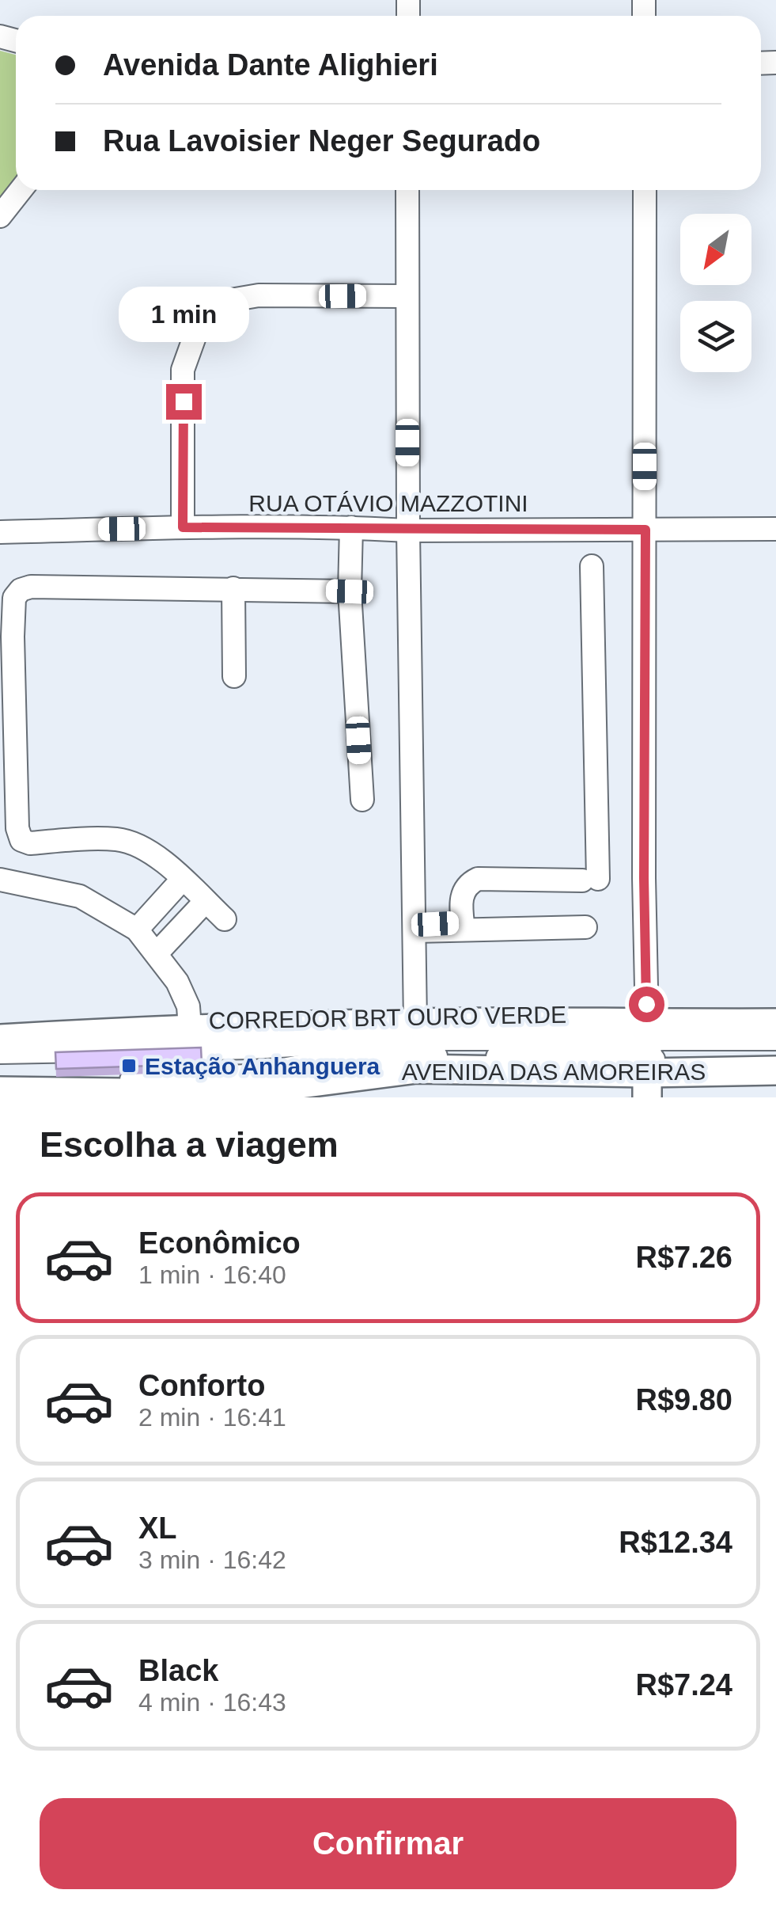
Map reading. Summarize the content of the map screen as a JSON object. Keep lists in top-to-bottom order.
{
  "streets": {
    "main road": ["AVENIDA DAS AMOREIRAS"],
    "street": ["RUA OTÁVIO MAZZOTINI", "CORREDOR BRT OURO VERDE"]
  },
  "crossings": [
    ["CORREDOR BRT OURO VERDE", "AVENIDA DAS AMOREIRAS"]
  ],
  "places": {
    "transit": ["Estação Anhanguera"]
  },
  "north": "bottom left",
  "page": {
    "banner": ["Avenida Dante Alighieri", "Rua Lavoisier Neger Segurado"],
    "bubble": "1 min",
    "heading": "Escolha a viagem",
    "list": [
      {
        "name": "Econômico",
        "note": "1 min · 16:40",
        "value": "R$7.26"
      },
      {
        "name": "Conforto",
        "note": "2 min · 16:41",
        "value": "R$9.80"
      },
      {
        "name": "XL",
        "note": "3 min · 16:42",
        "value": "R$12.34"
      },
      {
        "name": "Black",
        "note": "4 min · 16:43",
        "value": "R$7.24"
      }
    ],
    "buttons": "Confirmar"
  }
}
